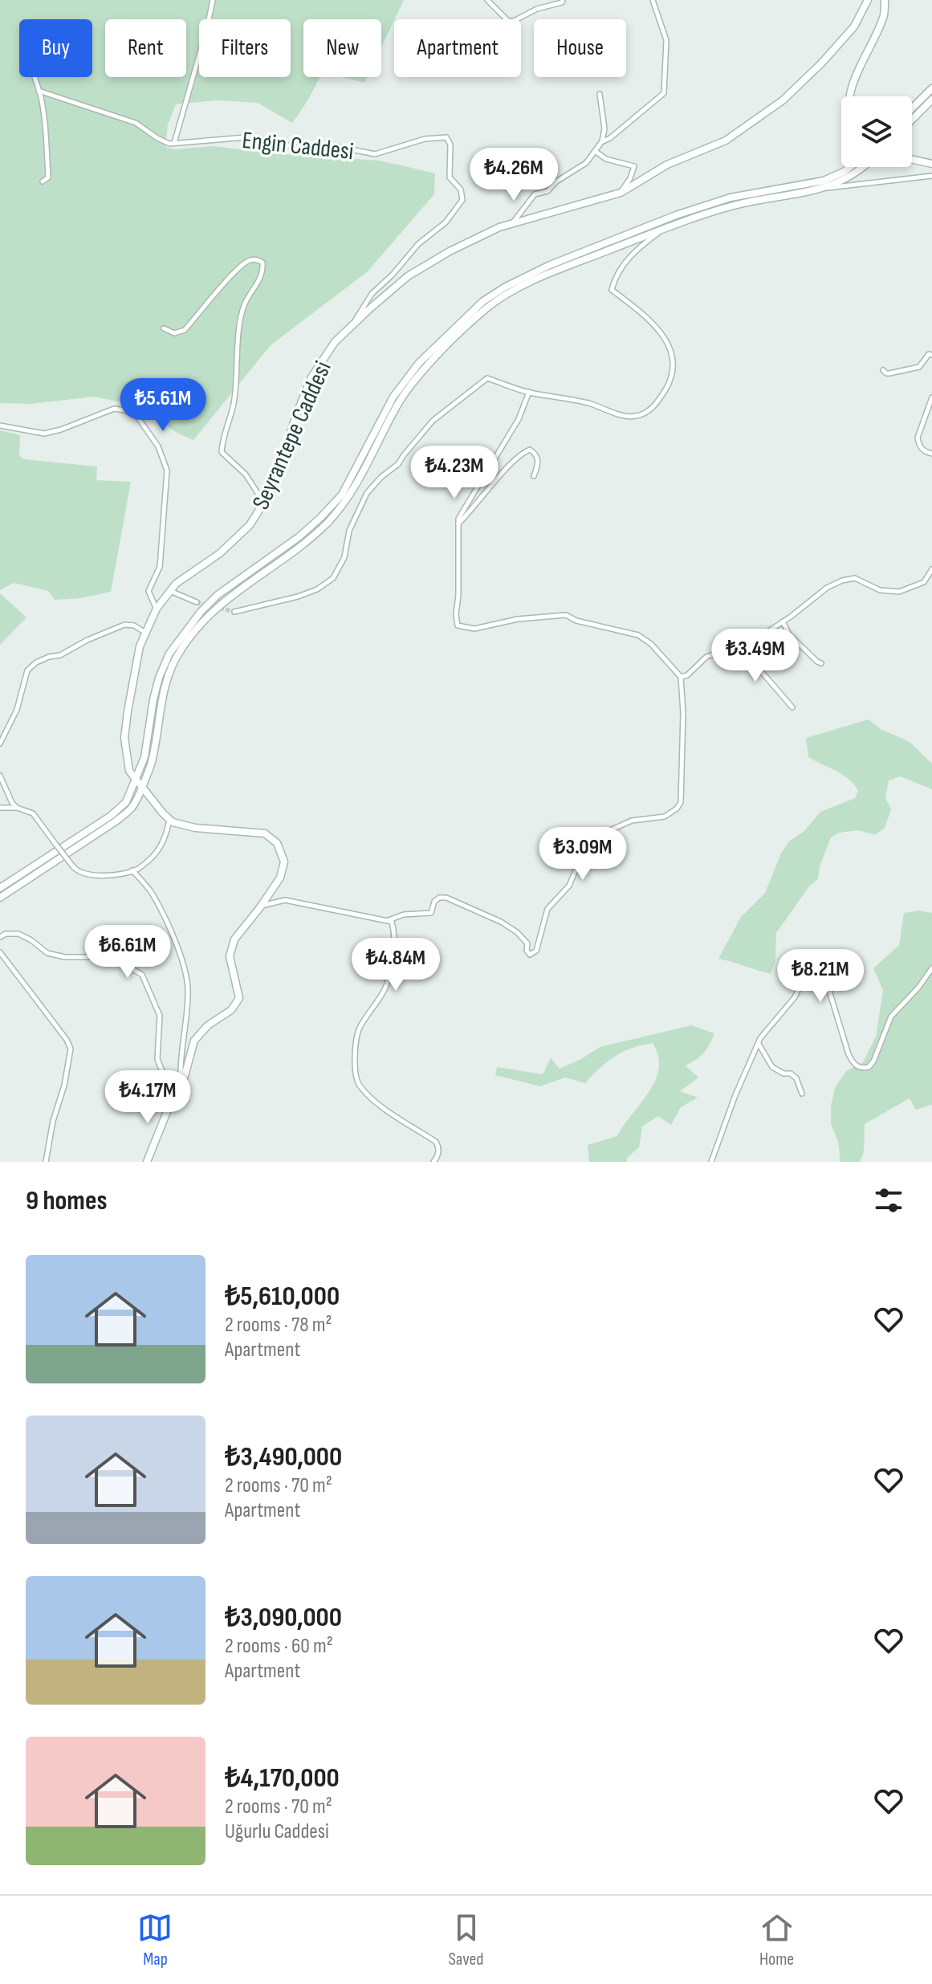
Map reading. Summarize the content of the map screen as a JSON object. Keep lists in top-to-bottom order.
{
  "streets": {
    "main road": ["Seyrantepe Caddesi"],
    "street": ["Engin Caddesi"]
  },
  "crossings": [
    ["Engin Caddesi", "Seyrantepe Caddesi"]
  ],
  "page": {
    "chip": [
      "Buy",
      "Rent",
      "Filters",
      "New",
      "Apartment",
      "House"
    ],
    "price": [
      "₺4.26M",
      "₺5.61M",
      "₺4.23M",
      "₺3.49M",
      "₺3.09M",
      "₺6.61M",
      "₺4.84M",
      "₺8.21M",
      "₺4.17M"
    ],
    "heading": "9 homes",
    "list": [
      {
        "name": "₺5,610,000",
        "note": "2 rooms · 78 m² · Apartment"
      },
      {
        "name": "₺3,490,000",
        "note": "2 rooms · 70 m² · Apartment"
      },
      {
        "name": "₺3,090,000",
        "note": "2 rooms · 60 m² · Apartment"
      },
      {
        "name": "₺4,170,000",
        "note": "2 rooms · 70 m² · Uğurlu Caddesi"
      }
    ],
    "tabs": ["Map", "Saved", "Home"]
  }
}
